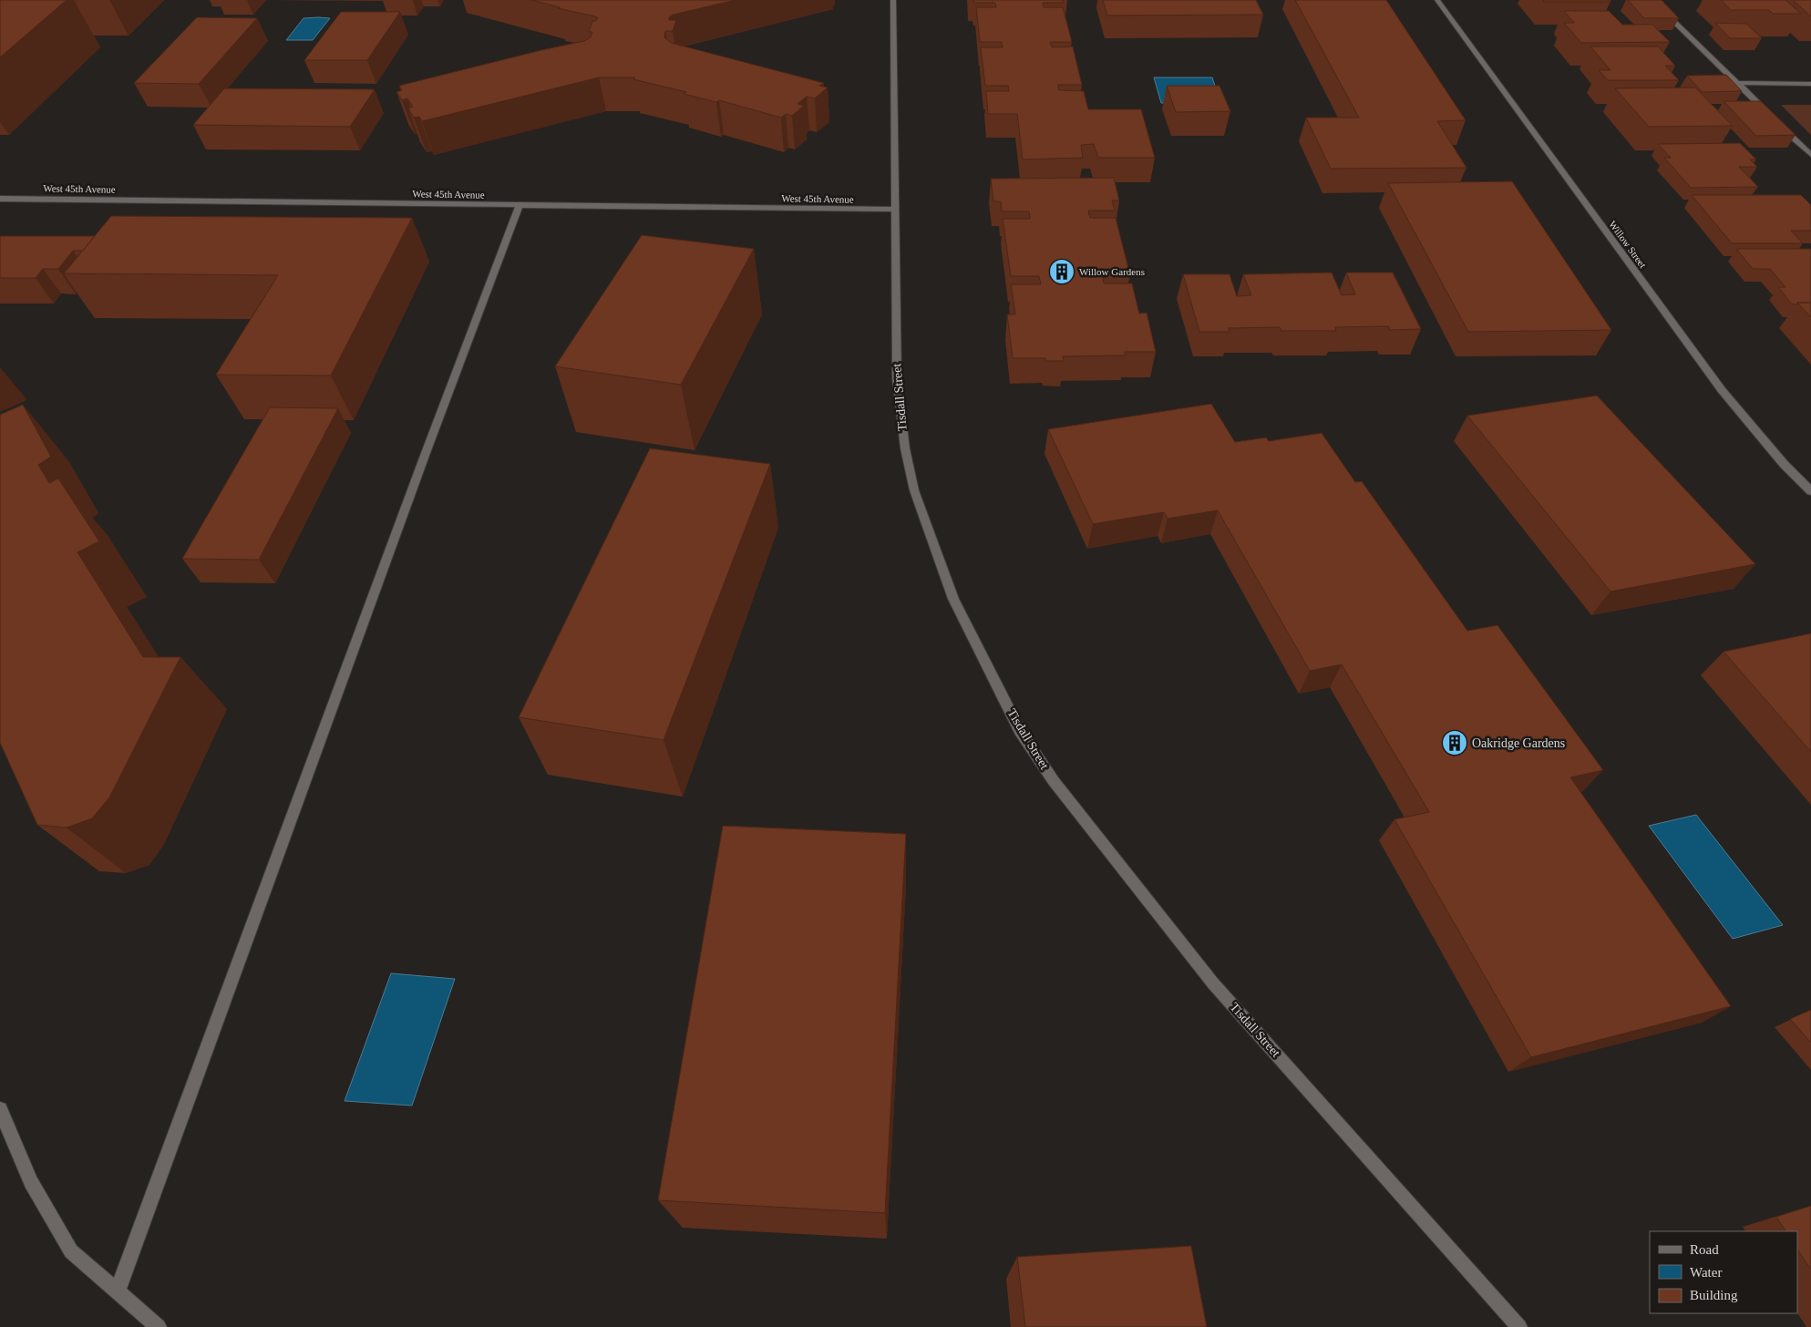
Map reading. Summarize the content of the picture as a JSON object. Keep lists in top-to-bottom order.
{
  "streets": {
    "street": ["West 45th Avenue", "Willow Street", "Tisdall Street"]
  },
  "crossings": [
    ["West 45th Avenue", "Tisdall Street"]
  ],
  "places": {
    "building": ["Willow Gardens", "Oakridge Gardens"]
  },
  "legend": ["Road", "Water", "Building"]
}
